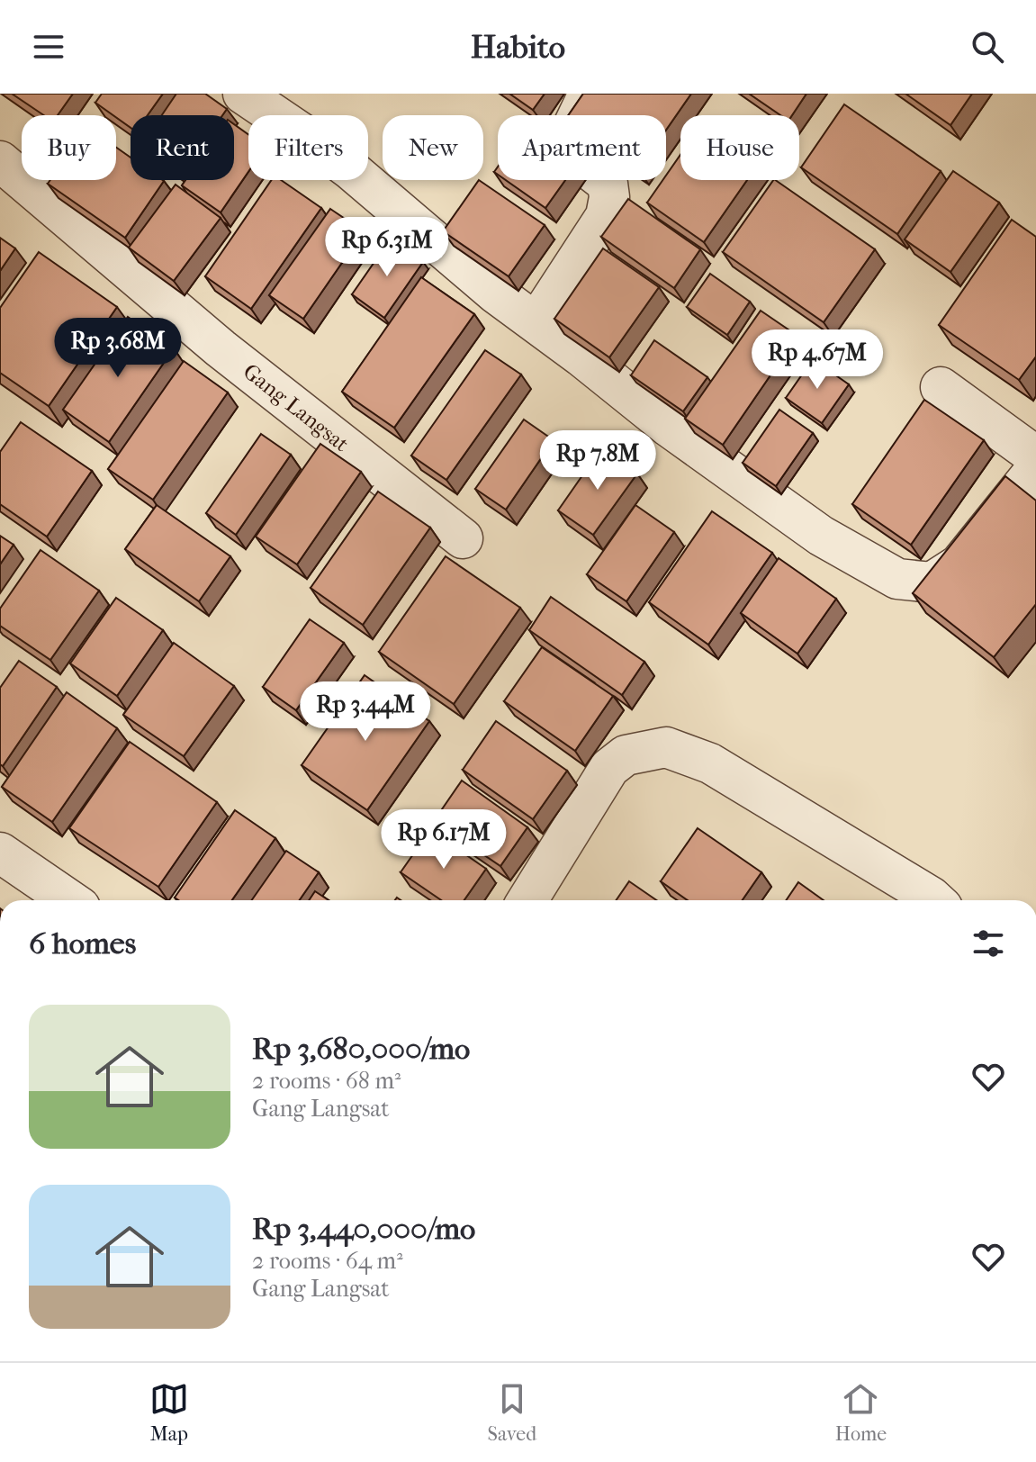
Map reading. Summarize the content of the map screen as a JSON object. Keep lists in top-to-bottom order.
{
  "streets": {
    "street": ["Gang Langsat"]
  },
  "page": {
    "header": "Habito",
    "chip": [
      "Buy",
      "Rent",
      "Filters",
      "New",
      "Apartment",
      "House"
    ],
    "price": [
      "Rp 6.31M",
      "Rp 3.68M",
      "Rp 4.67M",
      "Rp 7.8M",
      "Rp 3.44M",
      "Rp 6.17M"
    ],
    "heading": "6 homes",
    "list": [
      {
        "name": "Rp 3,680,000/mo",
        "note": "2 rooms · 68 m² · Gang Langsat"
      },
      {
        "name": "Rp 3,440,000/mo",
        "note": "2 rooms · 64 m² · Gang Langsat"
      }
    ],
    "tabs": ["Map", "Saved", "Home"]
  }
}
